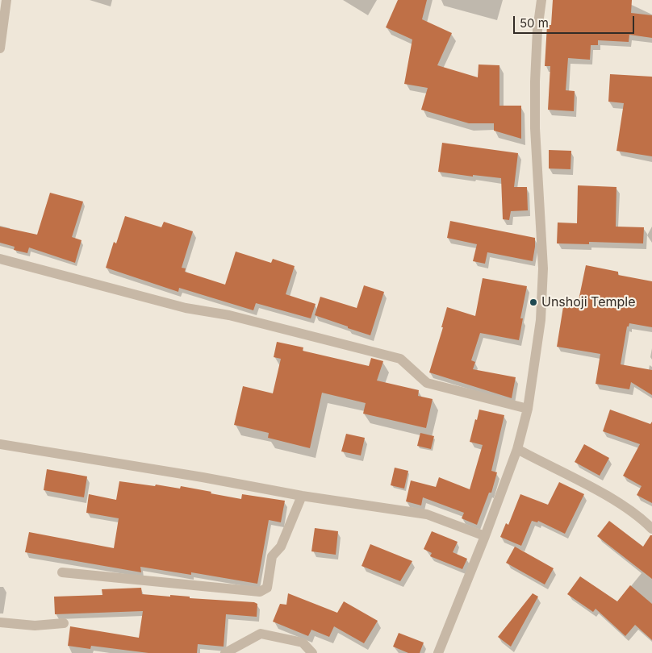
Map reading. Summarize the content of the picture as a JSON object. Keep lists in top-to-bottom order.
{
  "places": ["Unshoji Temple"],
  "scale_bar": "50 m"
}
